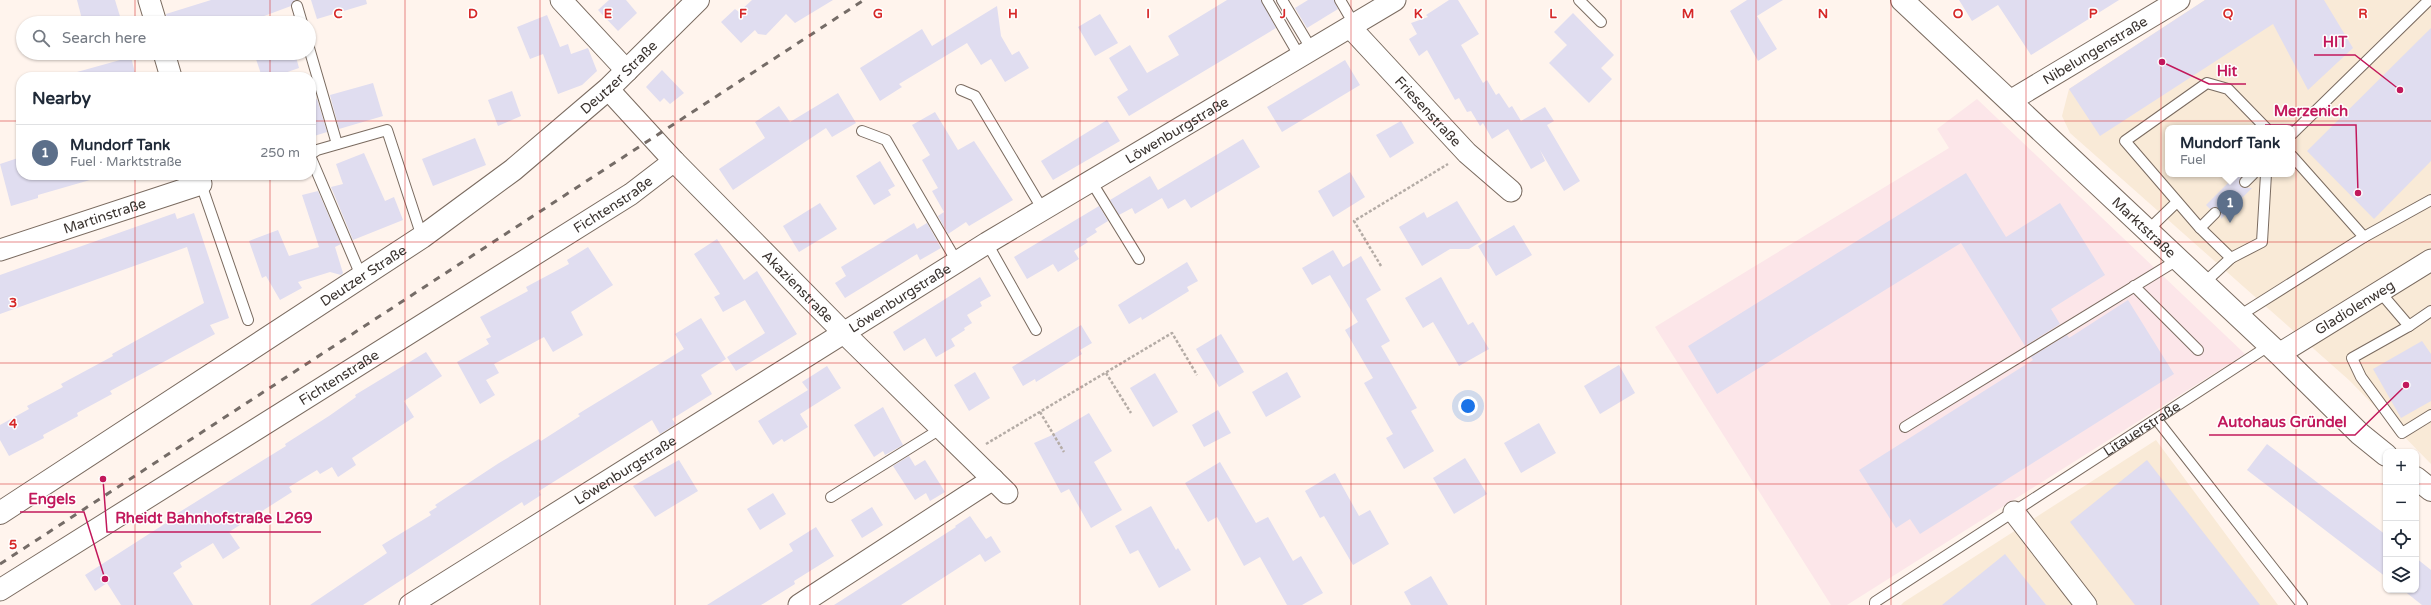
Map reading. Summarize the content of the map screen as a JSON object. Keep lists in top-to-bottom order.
{
  "streets": {
    "main road": ["Deutzer Straße", "Marktstraße"],
    "street": [
      "Nibelungenstraße",
      "Friesenstraße",
      "Löwenburgstraße",
      "Fichtenstraße",
      "Martinstraße",
      "Akazienstraße",
      "Gladiolenweg"
    ],
    "lane": ["Litauerstraße"]
  },
  "crossings": [
    ["Nibelungenstraße", "Marktstraße"],
    ["Deutzer Straße", "Akazienstraße"],
    ["Friesenstraße", "Löwenburgstraße"],
    ["Löwenburgstraße", "Akazienstraße"],
    ["Fichtenstraße", "Akazienstraße"],
    ["Marktstraße", "Gladiolenweg"],
    ["Marktstraße", "Litauerstraße"],
    ["Gladiolenweg", "Litauerstraße"]
  ],
  "places": [
    "Hit",
    "HIT",
    "Merzenich",
    "Autohaus Gründel",
    "Rheidt Bahnhofstraße L269",
    "Engels"
  ],
  "page": {
    "search": "Search here",
    "heading": "Nearby",
    "list": [
      {
        "mark": "1",
        "name": "Mundorf Tank",
        "note": "Fuel · Marktstraße",
        "value": "250 m"
      }
    ],
    "popup": ["Mundorf Tank", "Fuel"],
    "pins": "1",
    "map_buttons": ["+", "−"]
  },
  "grid": {
    "columns": [
      "C",
      "D",
      "E",
      "F",
      "G",
      "H",
      "I",
      "J",
      "K",
      "L",
      "M",
      "N",
      "O",
      "P",
      "Q",
      "R"
    ],
    "rows": ["3", "4", "5"]
  }
}
